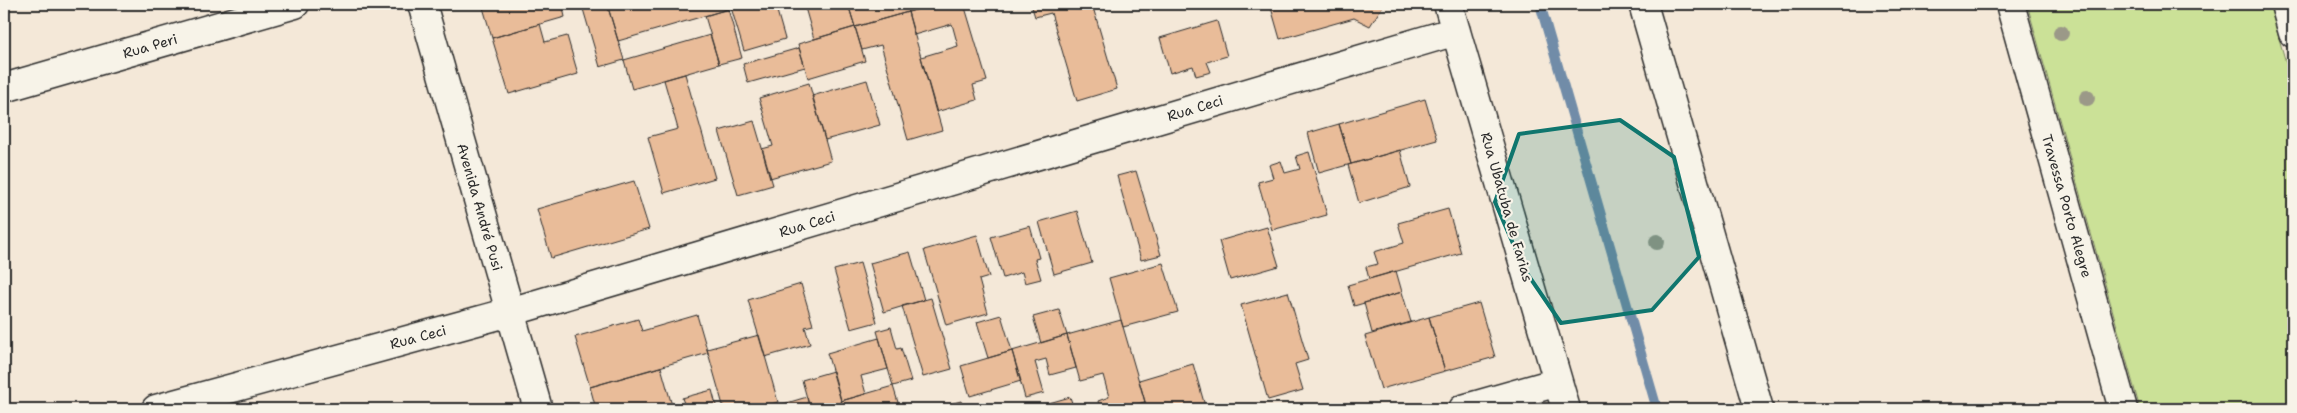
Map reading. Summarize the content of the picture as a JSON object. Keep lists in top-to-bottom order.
{
  "streets": {
    "street": [
      "Rua Peri",
      "Rua Ceci",
      "Travessa Porto Alegre",
      "Avenida André Pusi",
      "Rua Ubatuba de Farias"
    ]
  },
  "crossings": [
    ["Rua Ceci", "Avenida André Pusi"],
    ["Rua Ceci", "Rua Ubatuba de Farias"]
  ]
}
